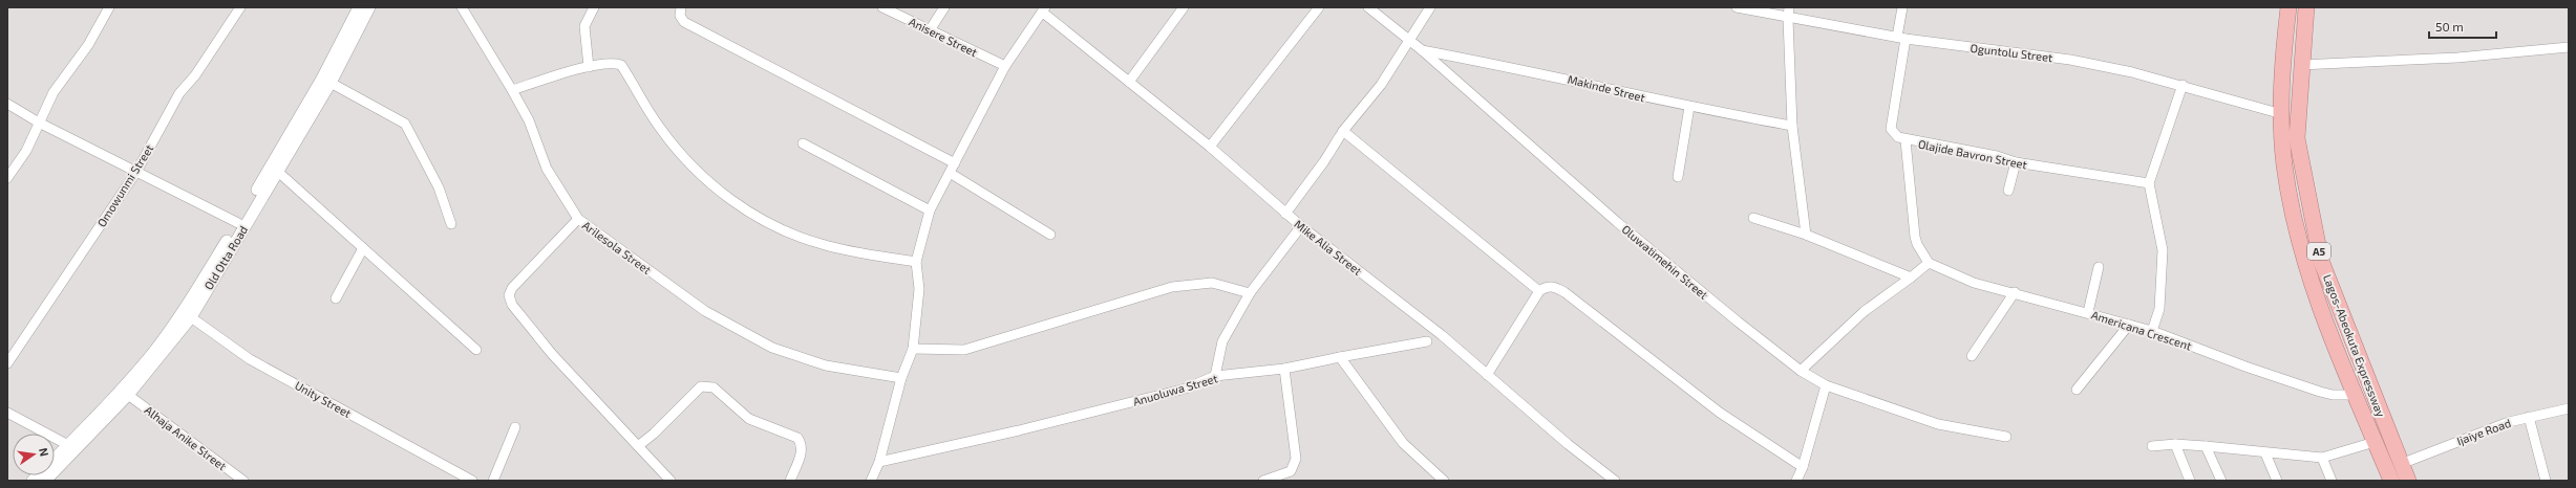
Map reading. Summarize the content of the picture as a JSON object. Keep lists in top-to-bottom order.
{
  "streets": {
    "highway": ["A5", "Lagos-Abeokuta Expressway"],
    "street": [
      "Anisere Street",
      "Oguntolu Street",
      "Makinde Street",
      "Olajide Bavron Street",
      "Omowunmi Street",
      "Arilesola Street",
      "Mike Alia Street",
      "Old Otta Road",
      "Oluwatimehin Street",
      "Americana Crescent",
      "Anuoluwa Street",
      "Unity Street",
      "Ijaiye Road",
      "Alhaja Anike Street"
    ]
  },
  "crossings": [
    ["Oguntolu Street", "Olajide Bavron Street"],
    ["Oguntolu Street", "Lagos-Abeokuta Expressway"],
    ["Makinde Street", "Oluwatimehin Street"],
    ["Old Otta Road", "Unity Street"],
    ["Old Otta Road", "Alhaja Anike Street"],
    ["Americana Crescent", "Lagos-Abeokuta Expressway"],
    ["Lagos-Abeokuta Expressway", "Ijaiye Road"]
  ],
  "scale_bar": "50 m",
  "north": "right"
}
